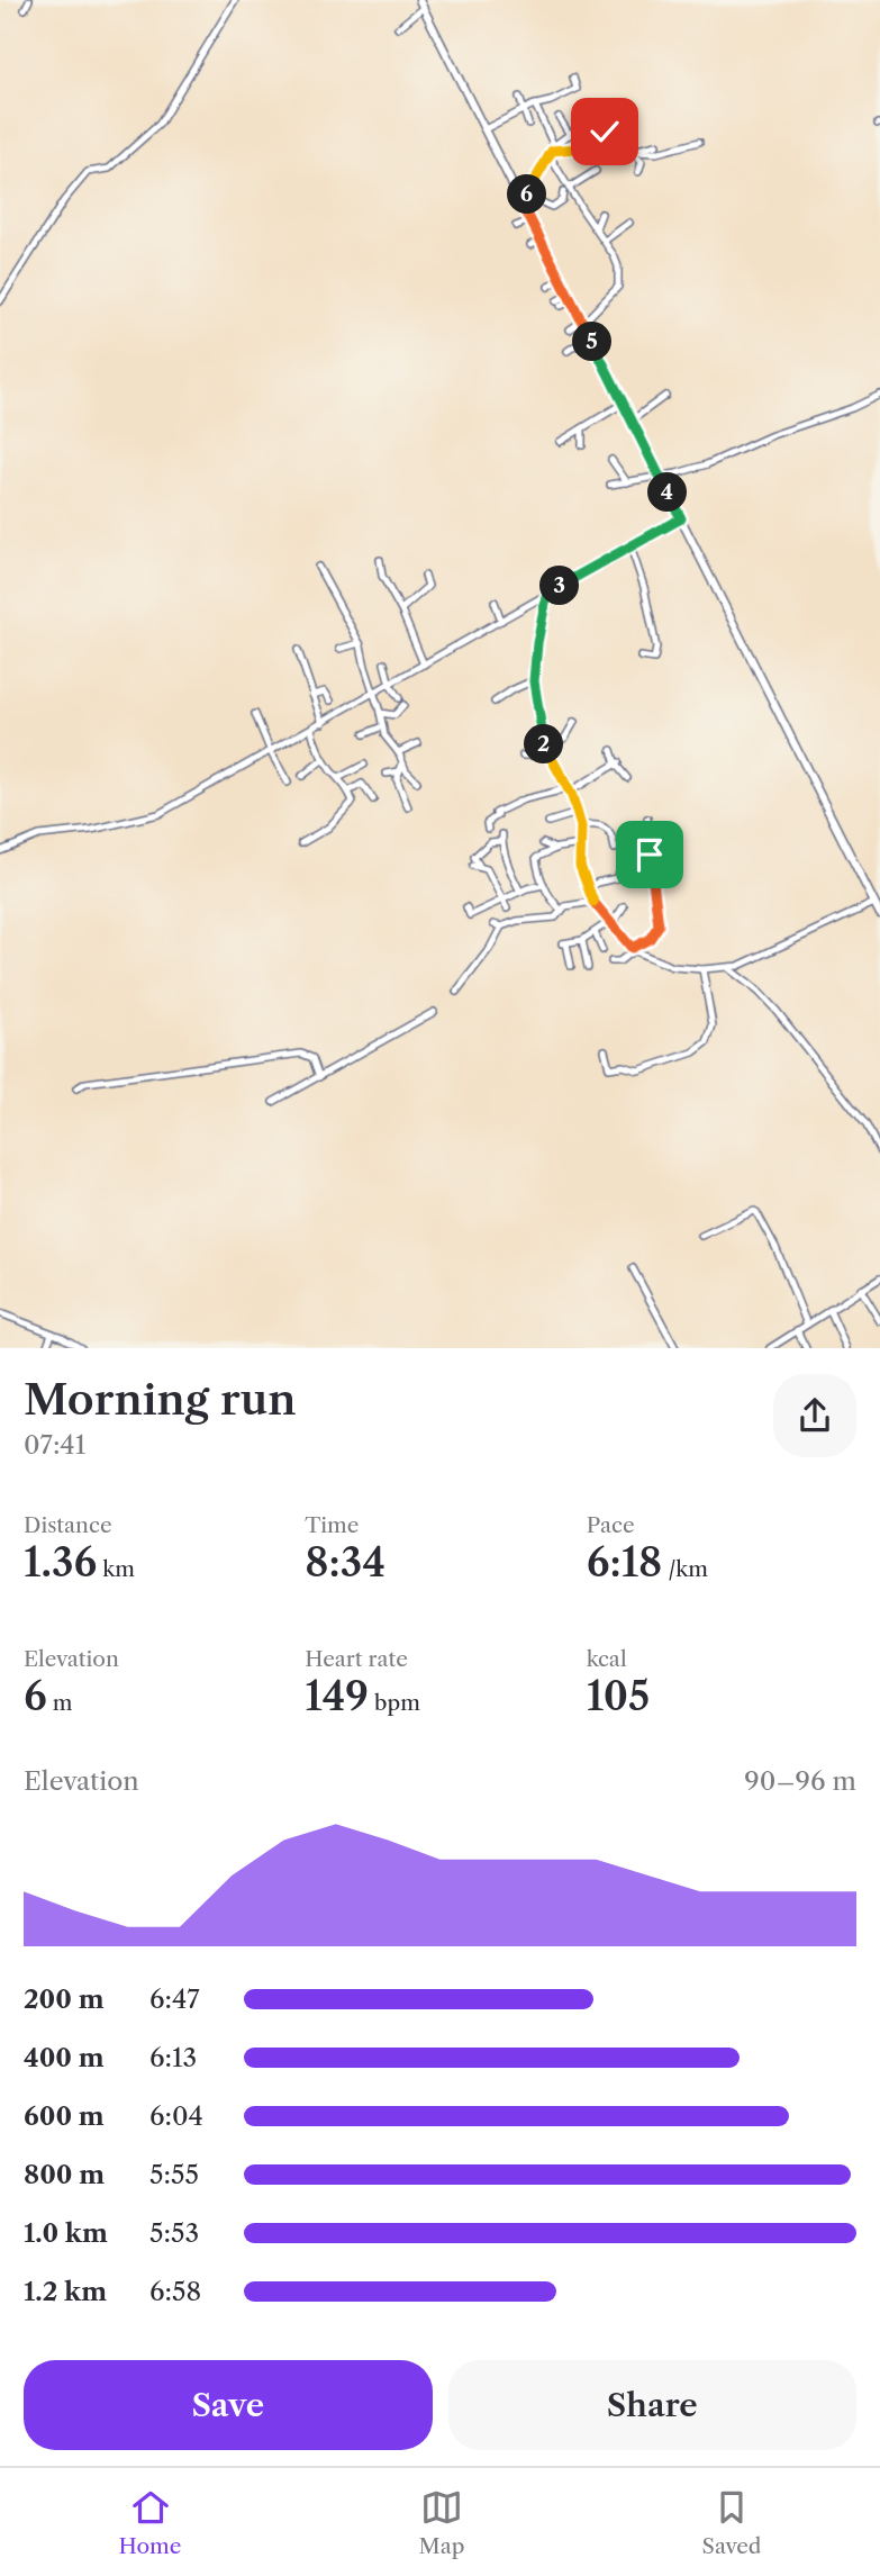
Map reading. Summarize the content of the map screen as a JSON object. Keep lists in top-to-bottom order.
{
  "page": {
    "pins": [
      "6",
      "5",
      "4",
      "3",
      "2"
    ],
    "heading": ["Morning run", "07:41"],
    "stats": [
      ["Distance", "1.36 km"],
      ["Time", "8:34"],
      ["Pace", "6:18 /km"],
      ["Elevation", "6 m"],
      ["Heart rate", "149 bpm"],
      ["kcal", "105"]
    ],
    "chart": ["Elevation", "90–96 m"],
    "list": [
      {
        "name": "200 m",
        "note": "6:47"
      },
      {
        "name": "400 m",
        "note": "6:13"
      },
      {
        "name": "600 m",
        "note": "6:04"
      },
      {
        "name": "800 m",
        "note": "5:55"
      },
      {
        "name": "1.0 km",
        "note": "5:53"
      },
      {
        "name": "1.2 km",
        "note": "6:58"
      }
    ],
    "buttons": ["Save", "Share"],
    "tabs": ["Home", "Map", "Saved"]
  }
}
